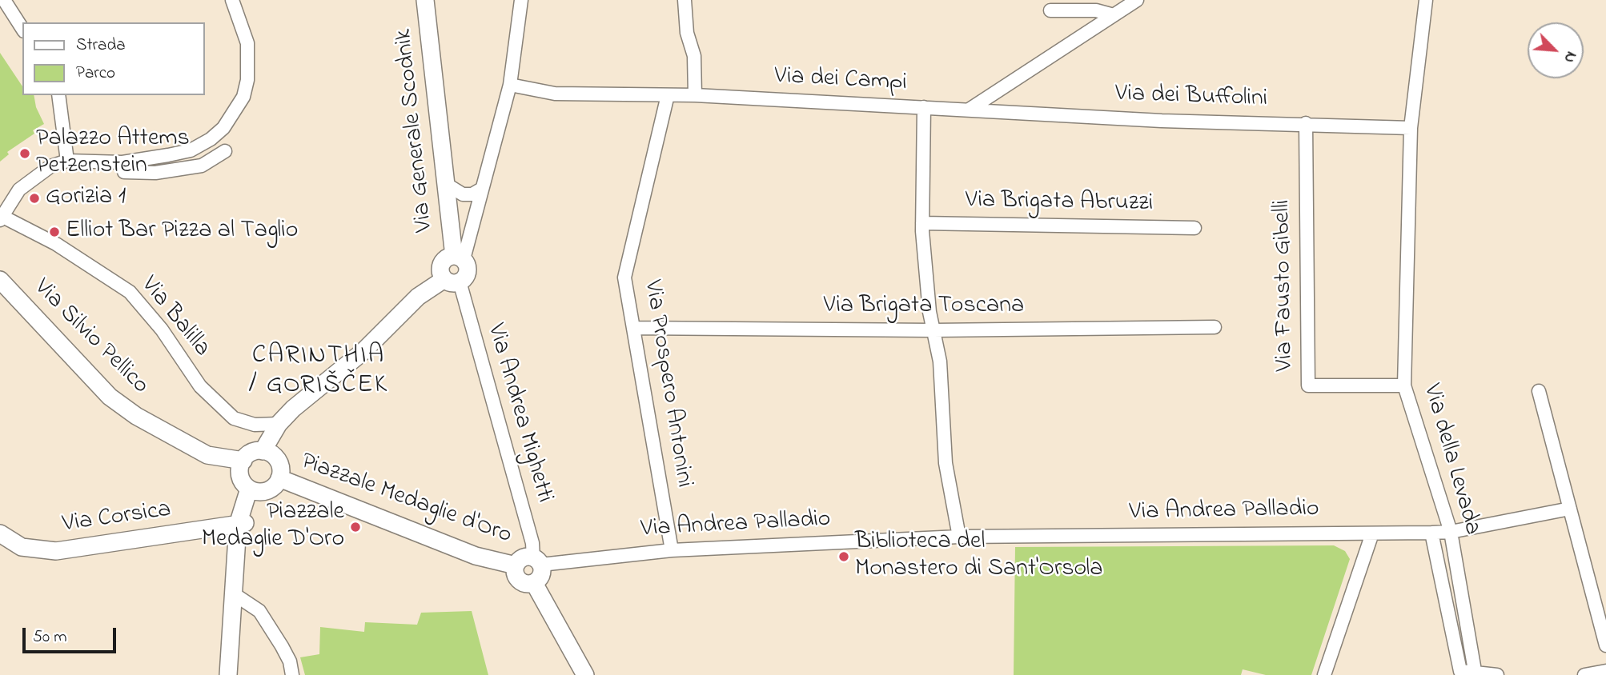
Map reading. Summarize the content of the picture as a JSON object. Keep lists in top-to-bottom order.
{
  "streets": {
    "main road": [
      "Via Generale Scodnik",
      "Via Silvio Pellico",
      "Piazzale Medaglie d'Oro",
      "Via Corsica"
    ],
    "street": [
      "Via dei Campi",
      "Via dei Buffolini",
      "Via Brigata Abruzzi",
      "Via Fausto Gibelli",
      "Via Brigata Toscana",
      "Via Balilla",
      "Via Prospero Antonini",
      "Via Andrea Mighetti",
      "Via della Levada",
      "Via Andrea Palladio"
    ]
  },
  "crossings": [
    ["Via dei Campi", "Via dei Buffolini"],
    ["Via dei Campi", "Via Prospero Antonini"],
    ["Via dei Buffolini", "Via Fausto Gibelli"],
    ["Via dei Buffolini", "Via della Levada"],
    ["Via Fausto Gibelli", "Via della Levada"],
    ["Via Brigata Toscana", "Via Prospero Antonini"],
    ["Via Silvio Pellico", "Piazzale Medaglie d'Oro"],
    ["Via Prospero Antonini", "Via Andrea Palladio"],
    ["Via Andrea Mighetti", "Piazzale Medaglie d'Oro"],
    ["Via Andrea Mighetti", "Via Andrea Palladio"],
    ["Via della Levada", "Via Andrea Palladio"],
    ["Piazzale Medaglie d'Oro", "Via Andrea Palladio"]
  ],
  "districts": ["CARINTHIA / GORIŠČEK"],
  "places": [
    "Palazzo Attems Petzenstein",
    "Gorizia 1",
    "Elliot Bar Pizza al Taglio",
    "Piazzale Medaglie D'Oro",
    "Biblioteca del Monastero di Sant'Orsola"
  ],
  "legend": ["Strada", "Parco"],
  "scale_bar": "50 m",
  "north": "bottom right"
}
